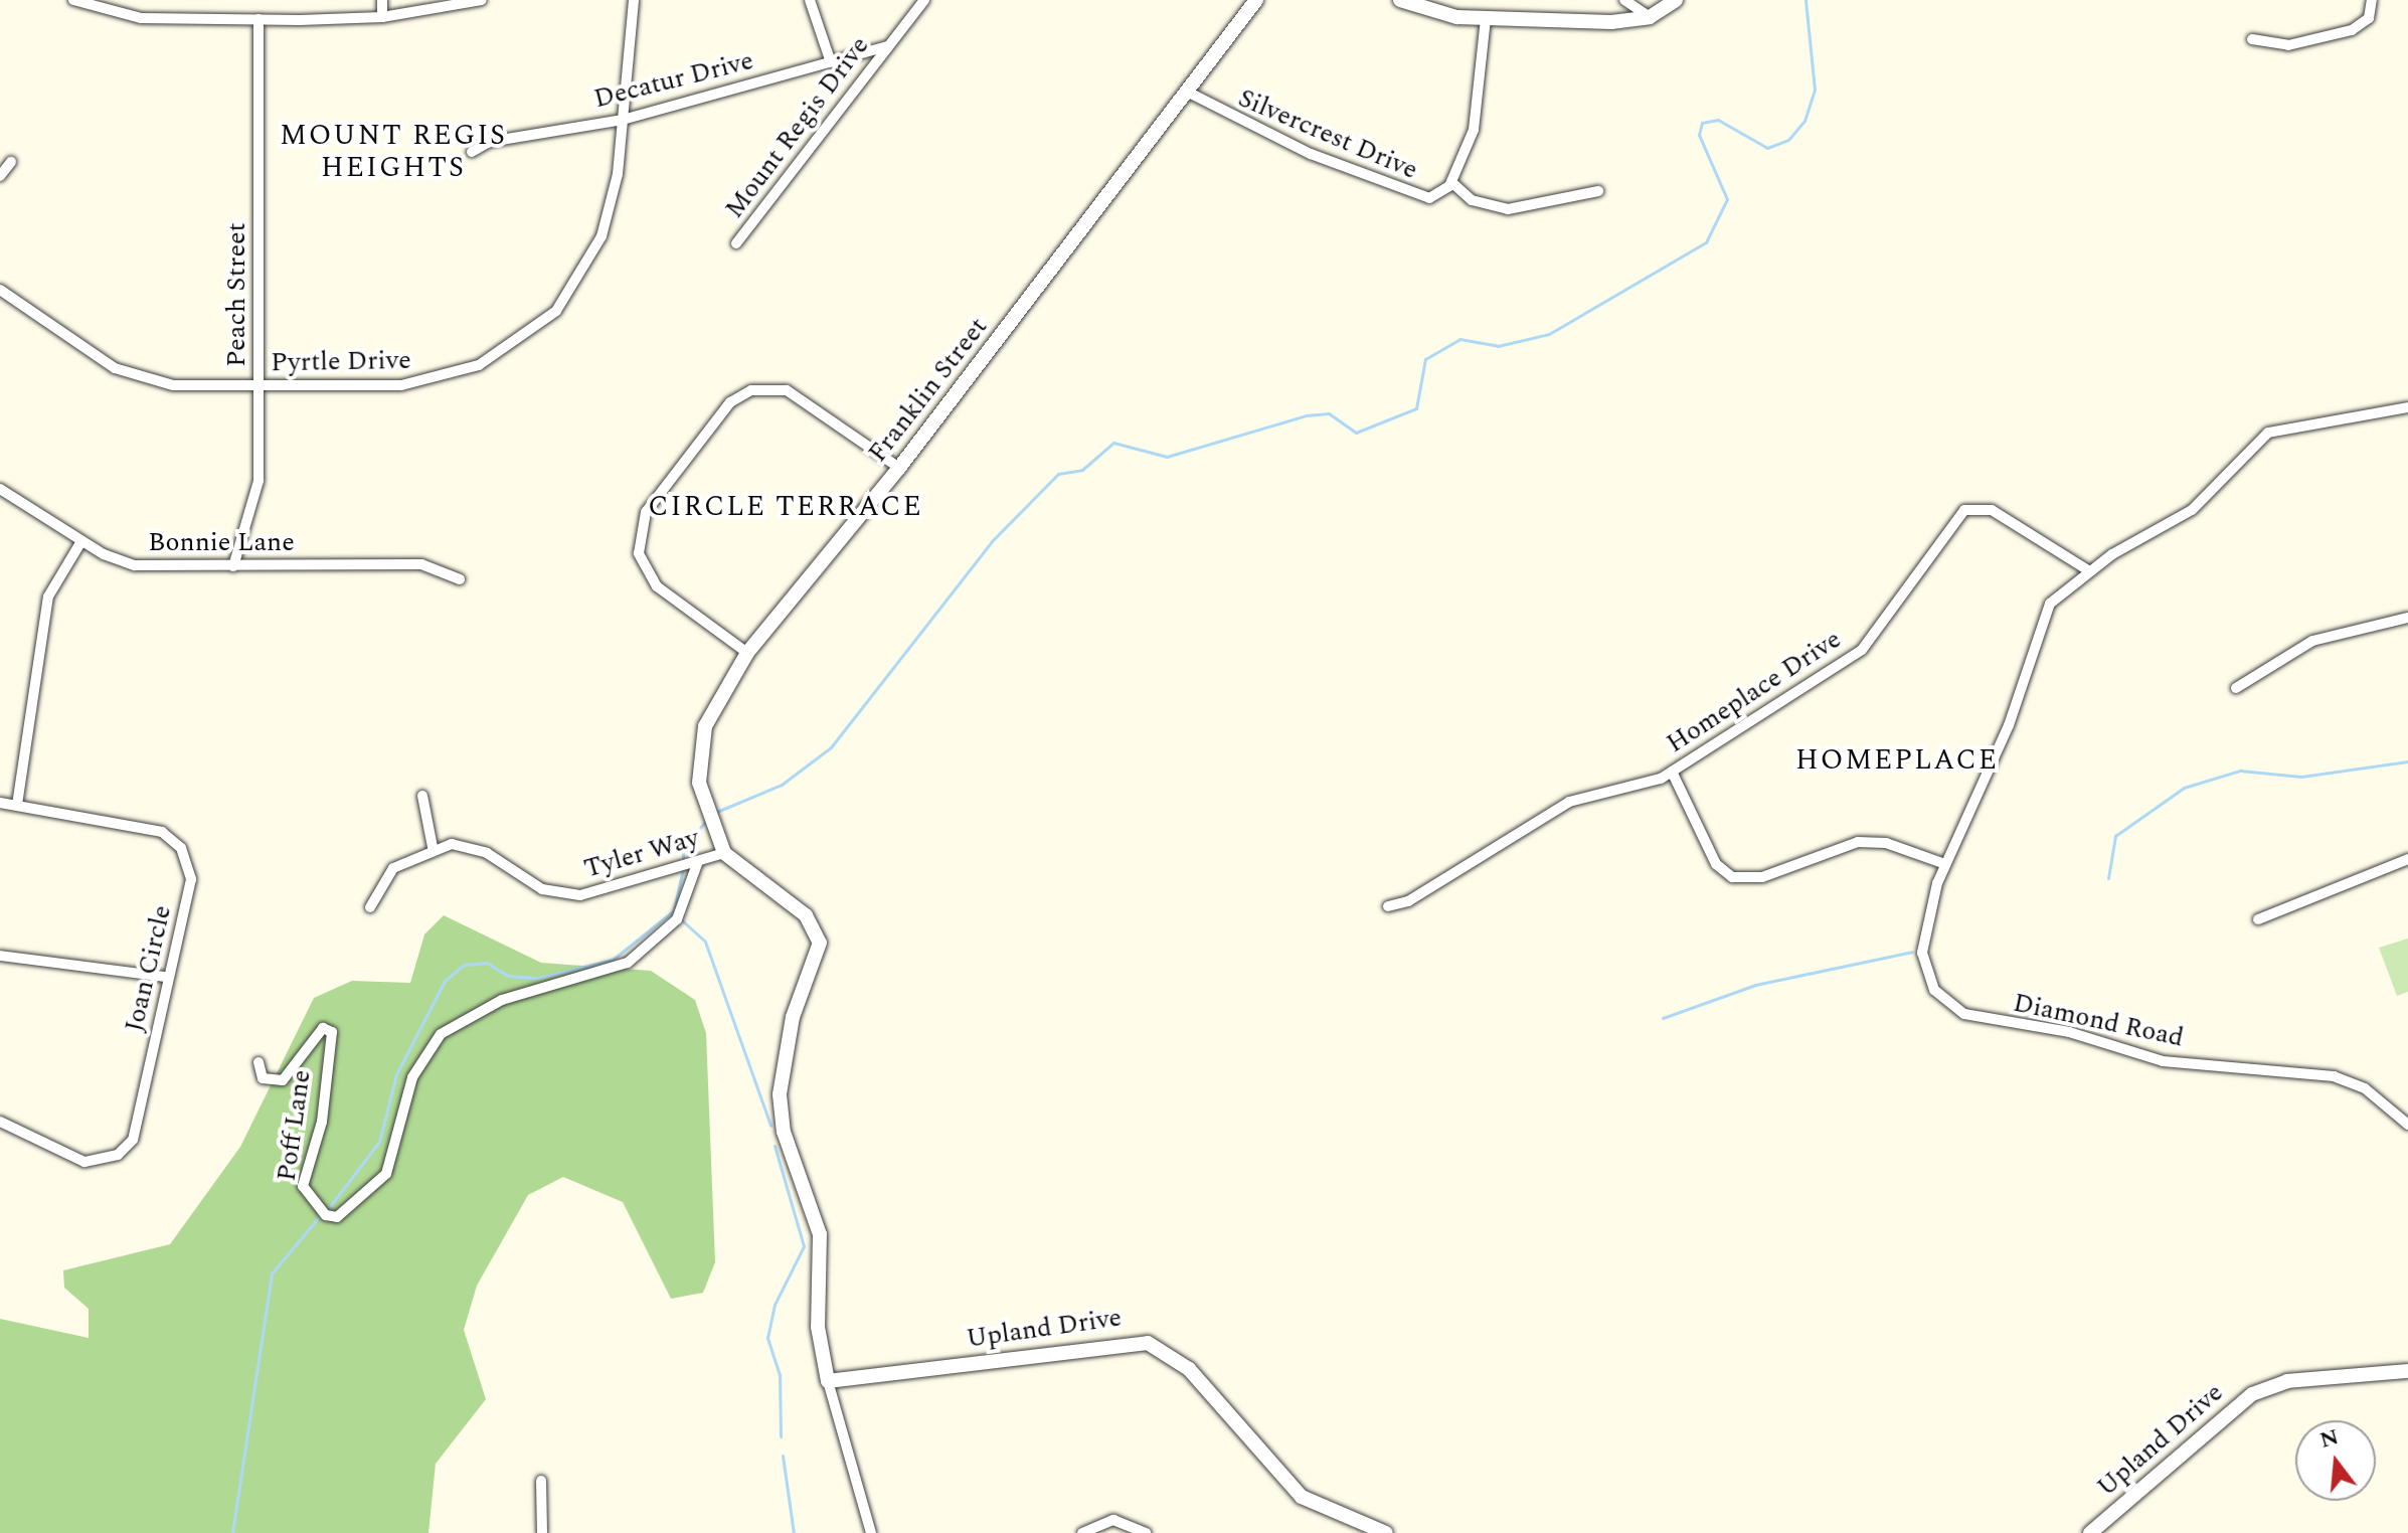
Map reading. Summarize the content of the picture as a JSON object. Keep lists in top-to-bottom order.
{
  "streets": {
    "street": [
      "Decatur Drive",
      "Mount Regis Drive",
      "Silvercrest Drive",
      "Peach Street",
      "Pyrtle Drive",
      "Franklin Street",
      "Bonnie Lane",
      "Homeplace Drive",
      "Tyler Way",
      "Joan Circle",
      "Diamond Road",
      "Poff Lane",
      "Upland Drive"
    ]
  },
  "crossings": [
    ["Decatur Drive", "Mount Regis Drive"],
    ["Decatur Drive", "Pyrtle Drive"],
    ["Silvercrest Drive", "Franklin Street"],
    ["Peach Street", "Pyrtle Drive"],
    ["Peach Street", "Bonnie Lane"],
    ["Franklin Street", "Tyler Way"],
    ["Franklin Street", "Upland Drive"],
    ["Homeplace Drive", "Diamond Road"],
    ["Tyler Way", "Poff Lane"]
  ],
  "districts": ["MOUNT REGIS HEIGHTS", "CIRCLE TERRACE", "HOMEPLACE"],
  "north": "top"
}
